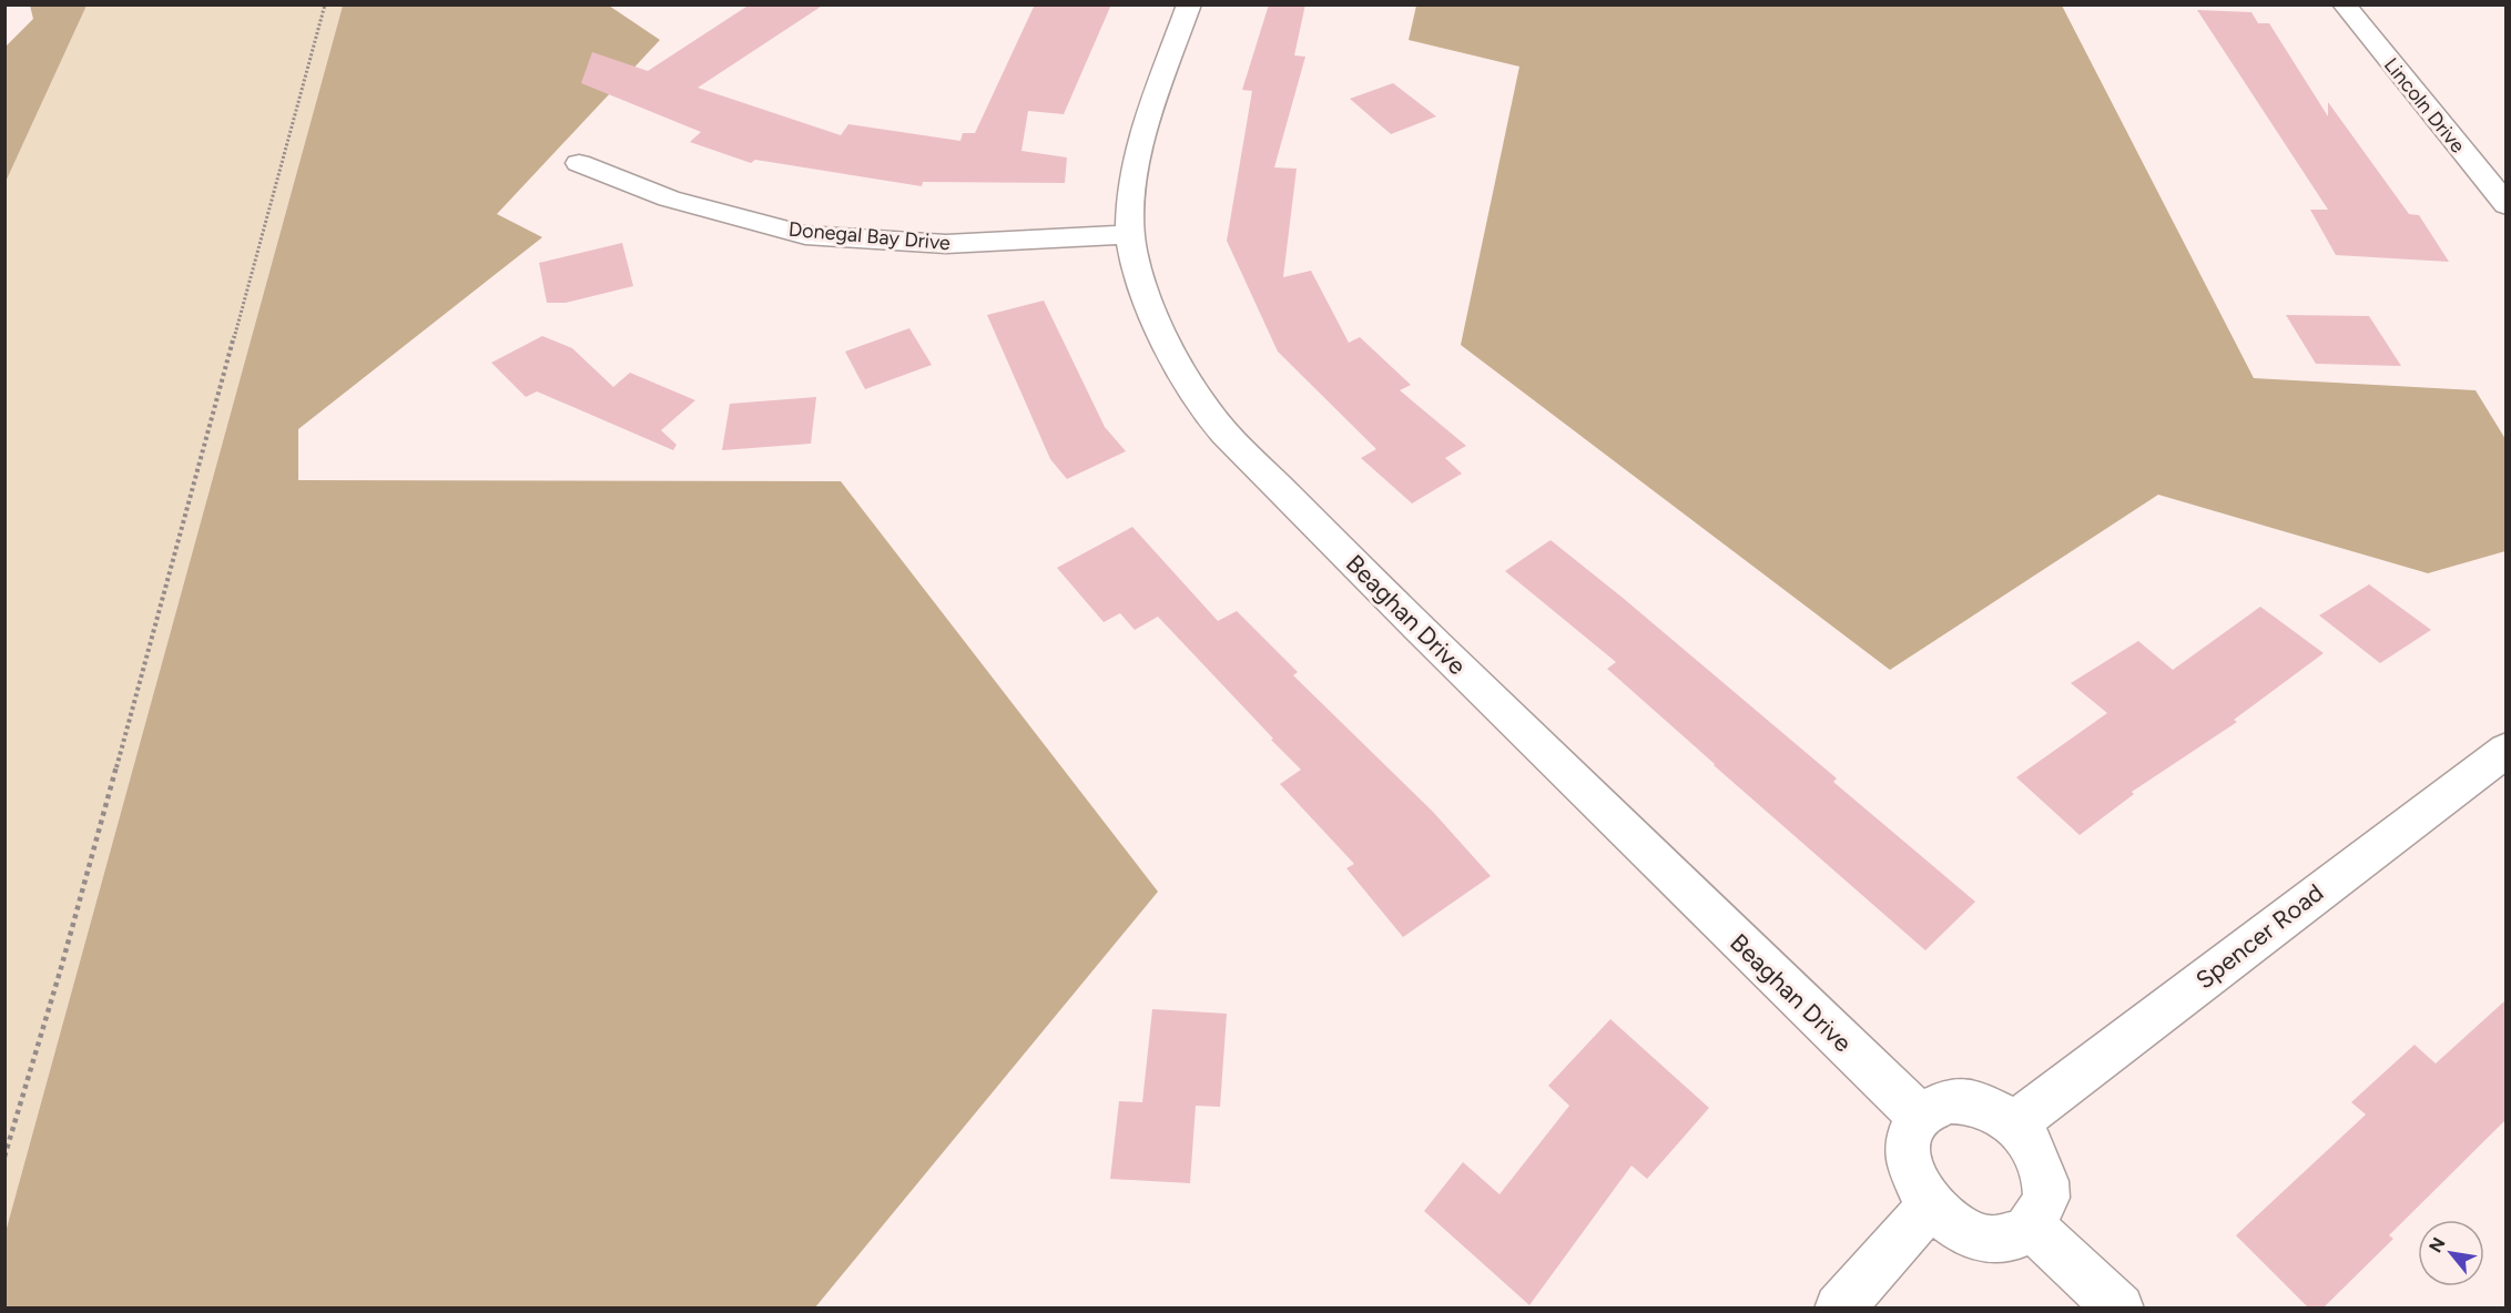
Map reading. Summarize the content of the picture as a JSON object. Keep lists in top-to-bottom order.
{
  "streets": {
    "street": [
      "Lincoln Drive",
      "Donegal Bay Drive",
      "Beaghan Drive",
      "Spencer Road"
    ]
  },
  "crossings": [
    ["Donegal Bay Drive", "Beaghan Drive"],
    ["Beaghan Drive", "Spencer Road"]
  ],
  "north": "top left"
}
